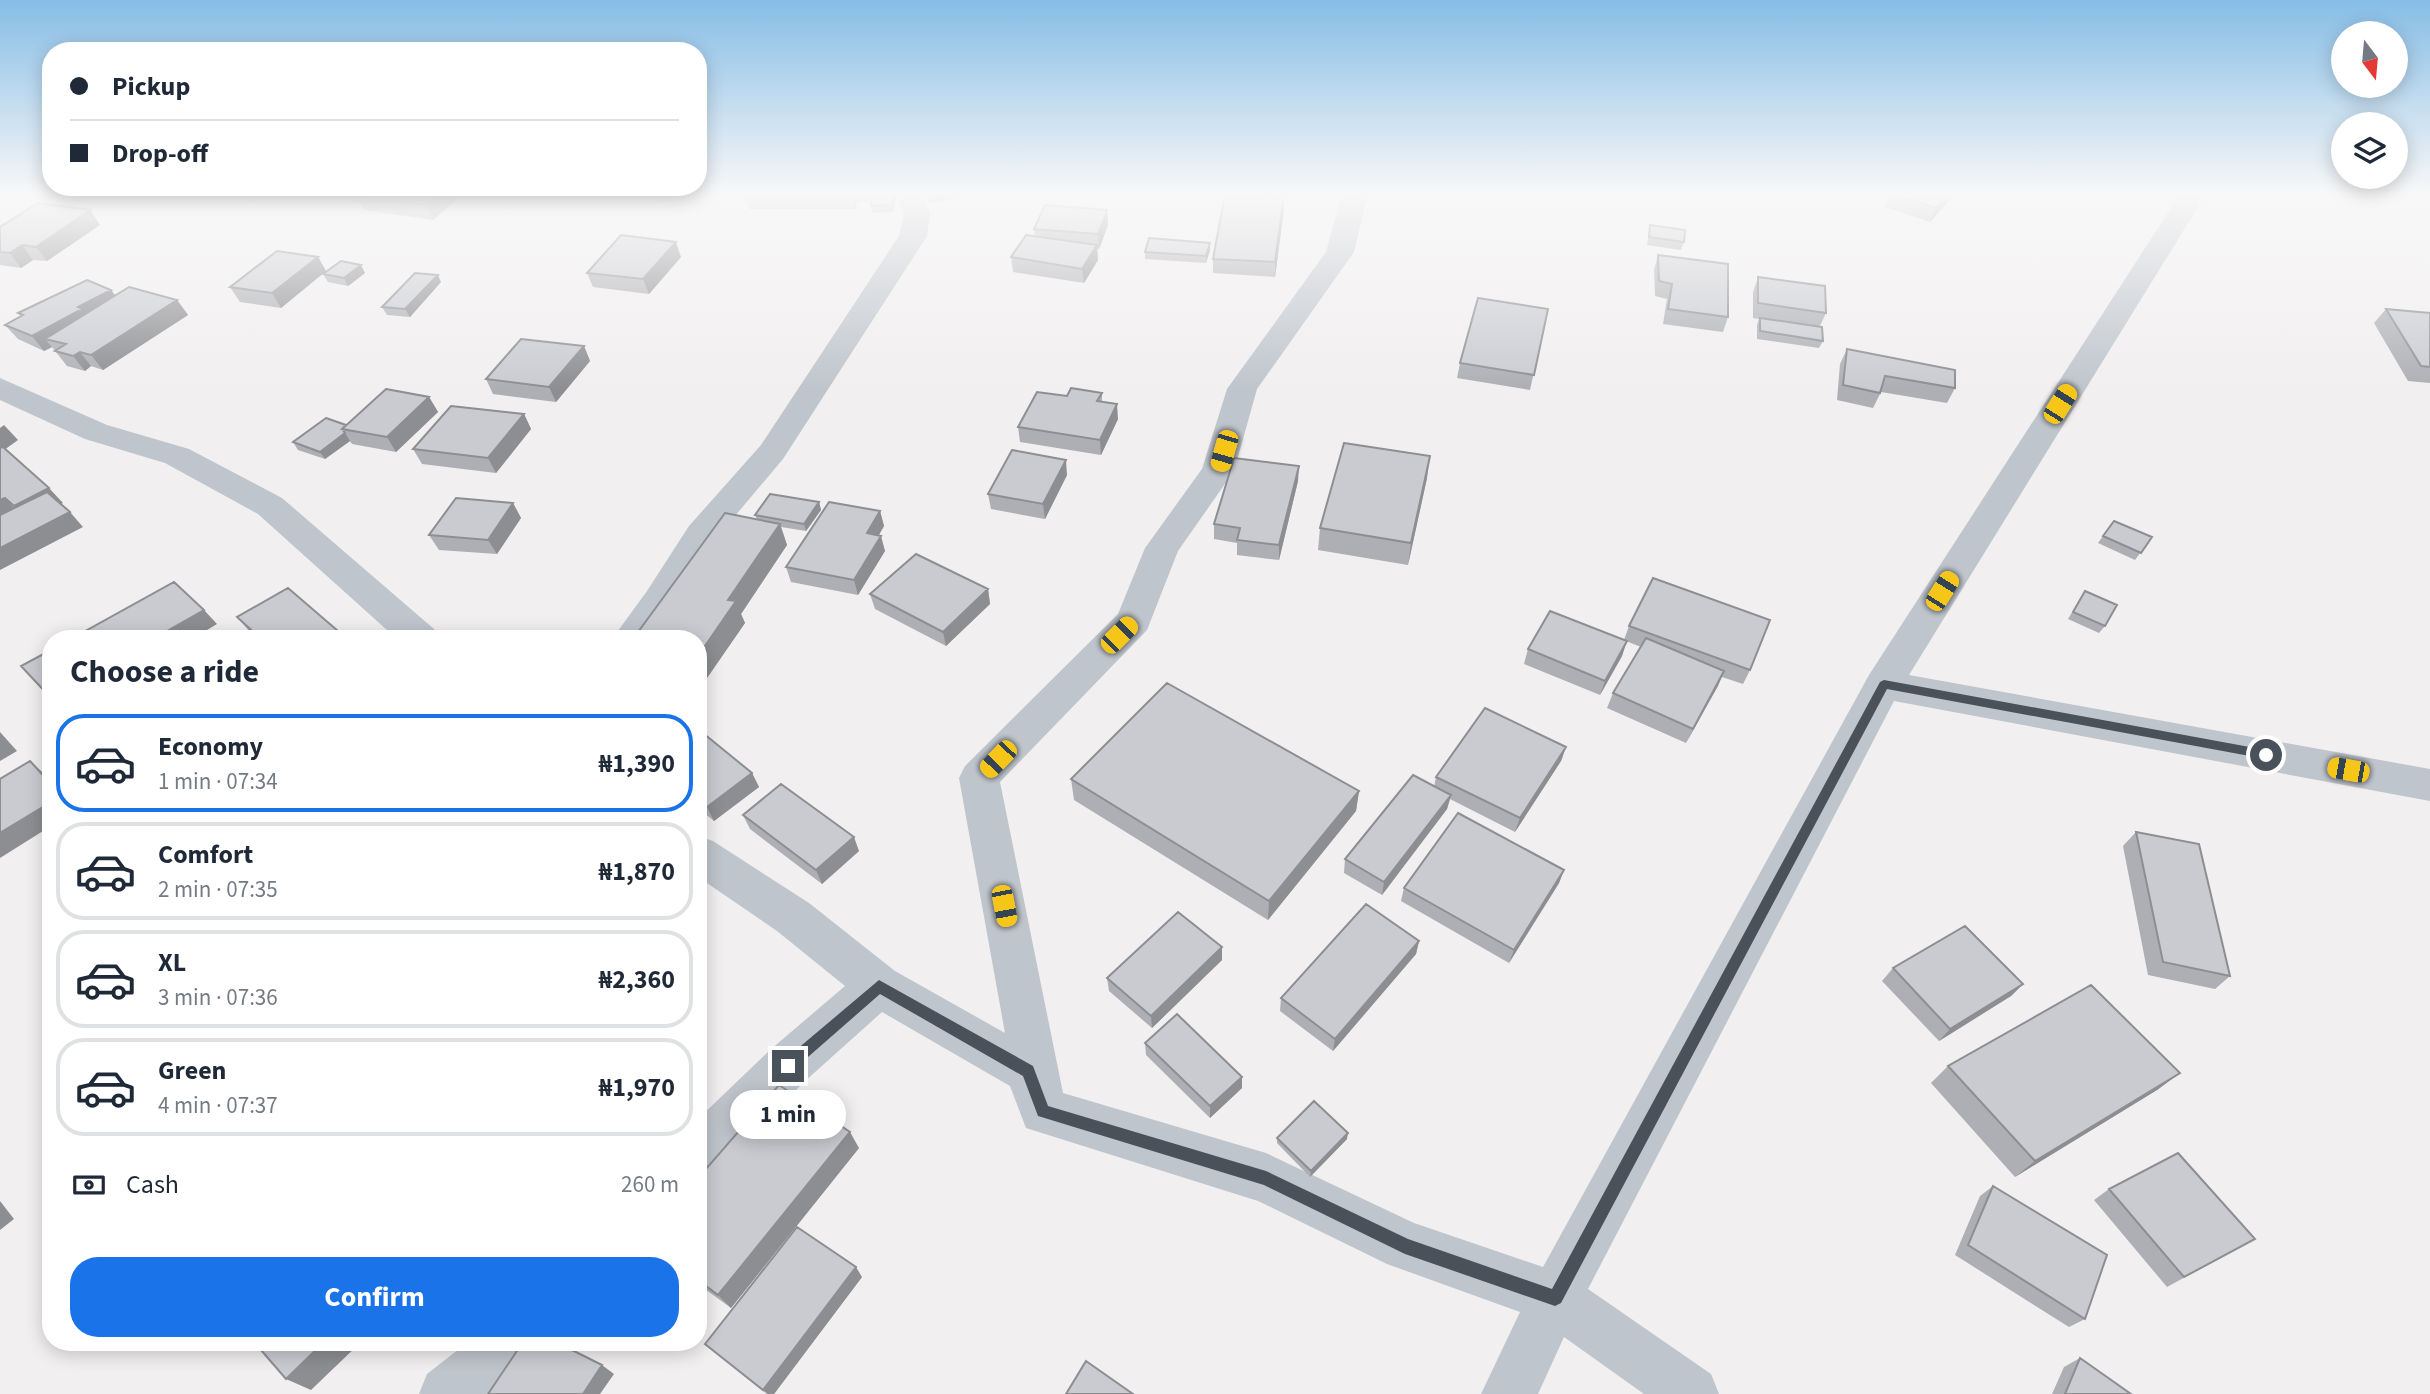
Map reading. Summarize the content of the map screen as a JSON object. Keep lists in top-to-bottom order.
{
  "north": "bottom",
  "page": {
    "banner": ["Pickup", "Drop-off"],
    "heading": "Choose a ride",
    "list": [
      {
        "name": "Economy",
        "note": "1 min · 07:34",
        "value": "₦1,390"
      },
      {
        "name": "Comfort",
        "note": "2 min · 07:35",
        "value": "₦1,870"
      },
      {
        "name": "XL",
        "note": "3 min · 07:36",
        "value": "₦2,360"
      },
      {
        "name": "Green",
        "note": "4 min · 07:37",
        "value": "₦1,970"
      }
    ],
    "bubble": "1 min",
    "pay": ["Cash", "260 m"],
    "buttons": "Confirm"
  }
}
